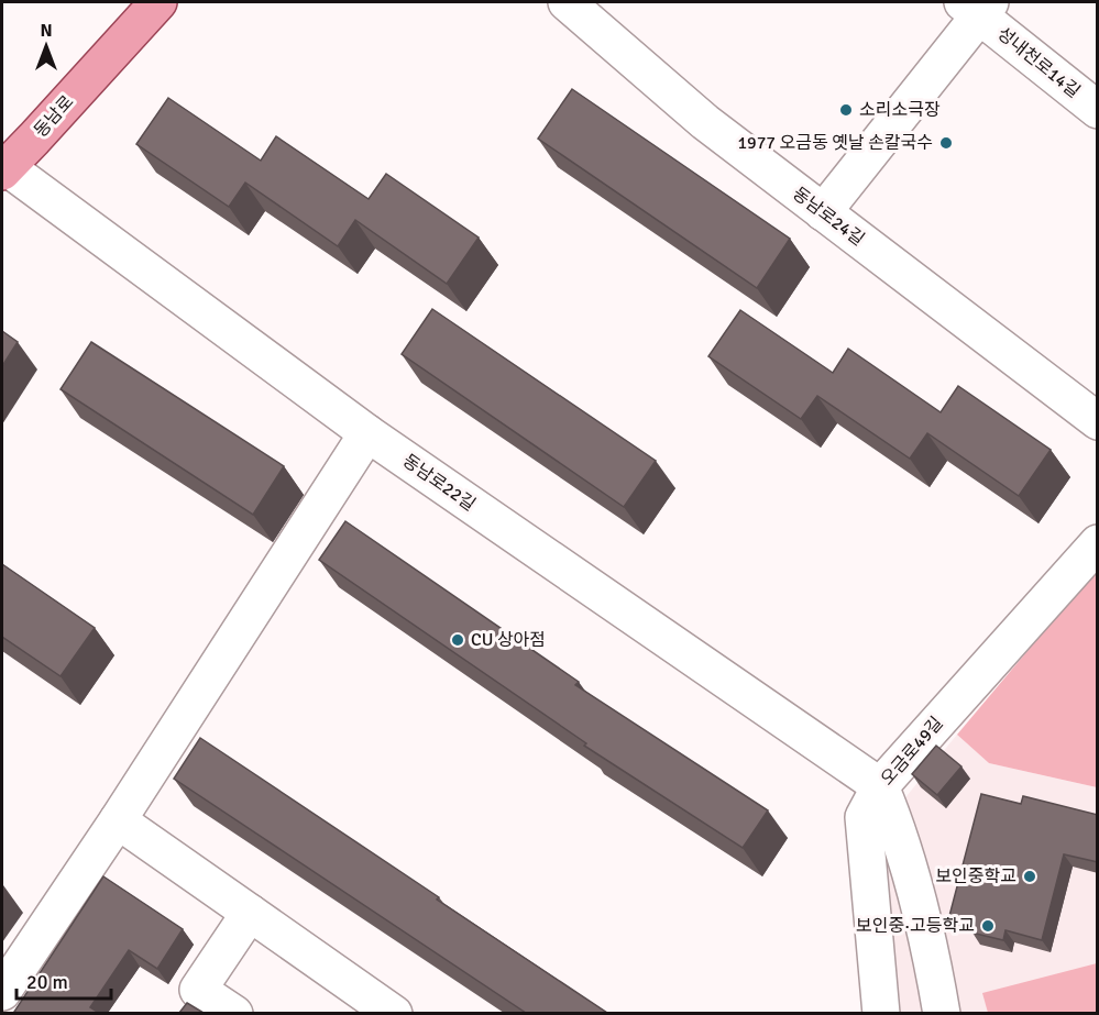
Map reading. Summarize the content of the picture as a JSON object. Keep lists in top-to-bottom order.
{
  "streets": {
    "main road": ["동남로"],
    "street": [
      "성내천로14길",
      "동남로24길",
      "동남로22길",
      "오금로49길"
    ]
  },
  "crossings": [
    ["성내천로14길", "동남로24길"],
    ["동남로", "동남로22길"],
    ["동남로22길", "오금로49길"]
  ],
  "places": [
    "소리소극장",
    "1977 오금동 옛날 손칼국수",
    "CU 상아점",
    "보인중학교",
    "보인중·고등학교"
  ],
  "scale_bar": "20 m",
  "north": "top"
}
